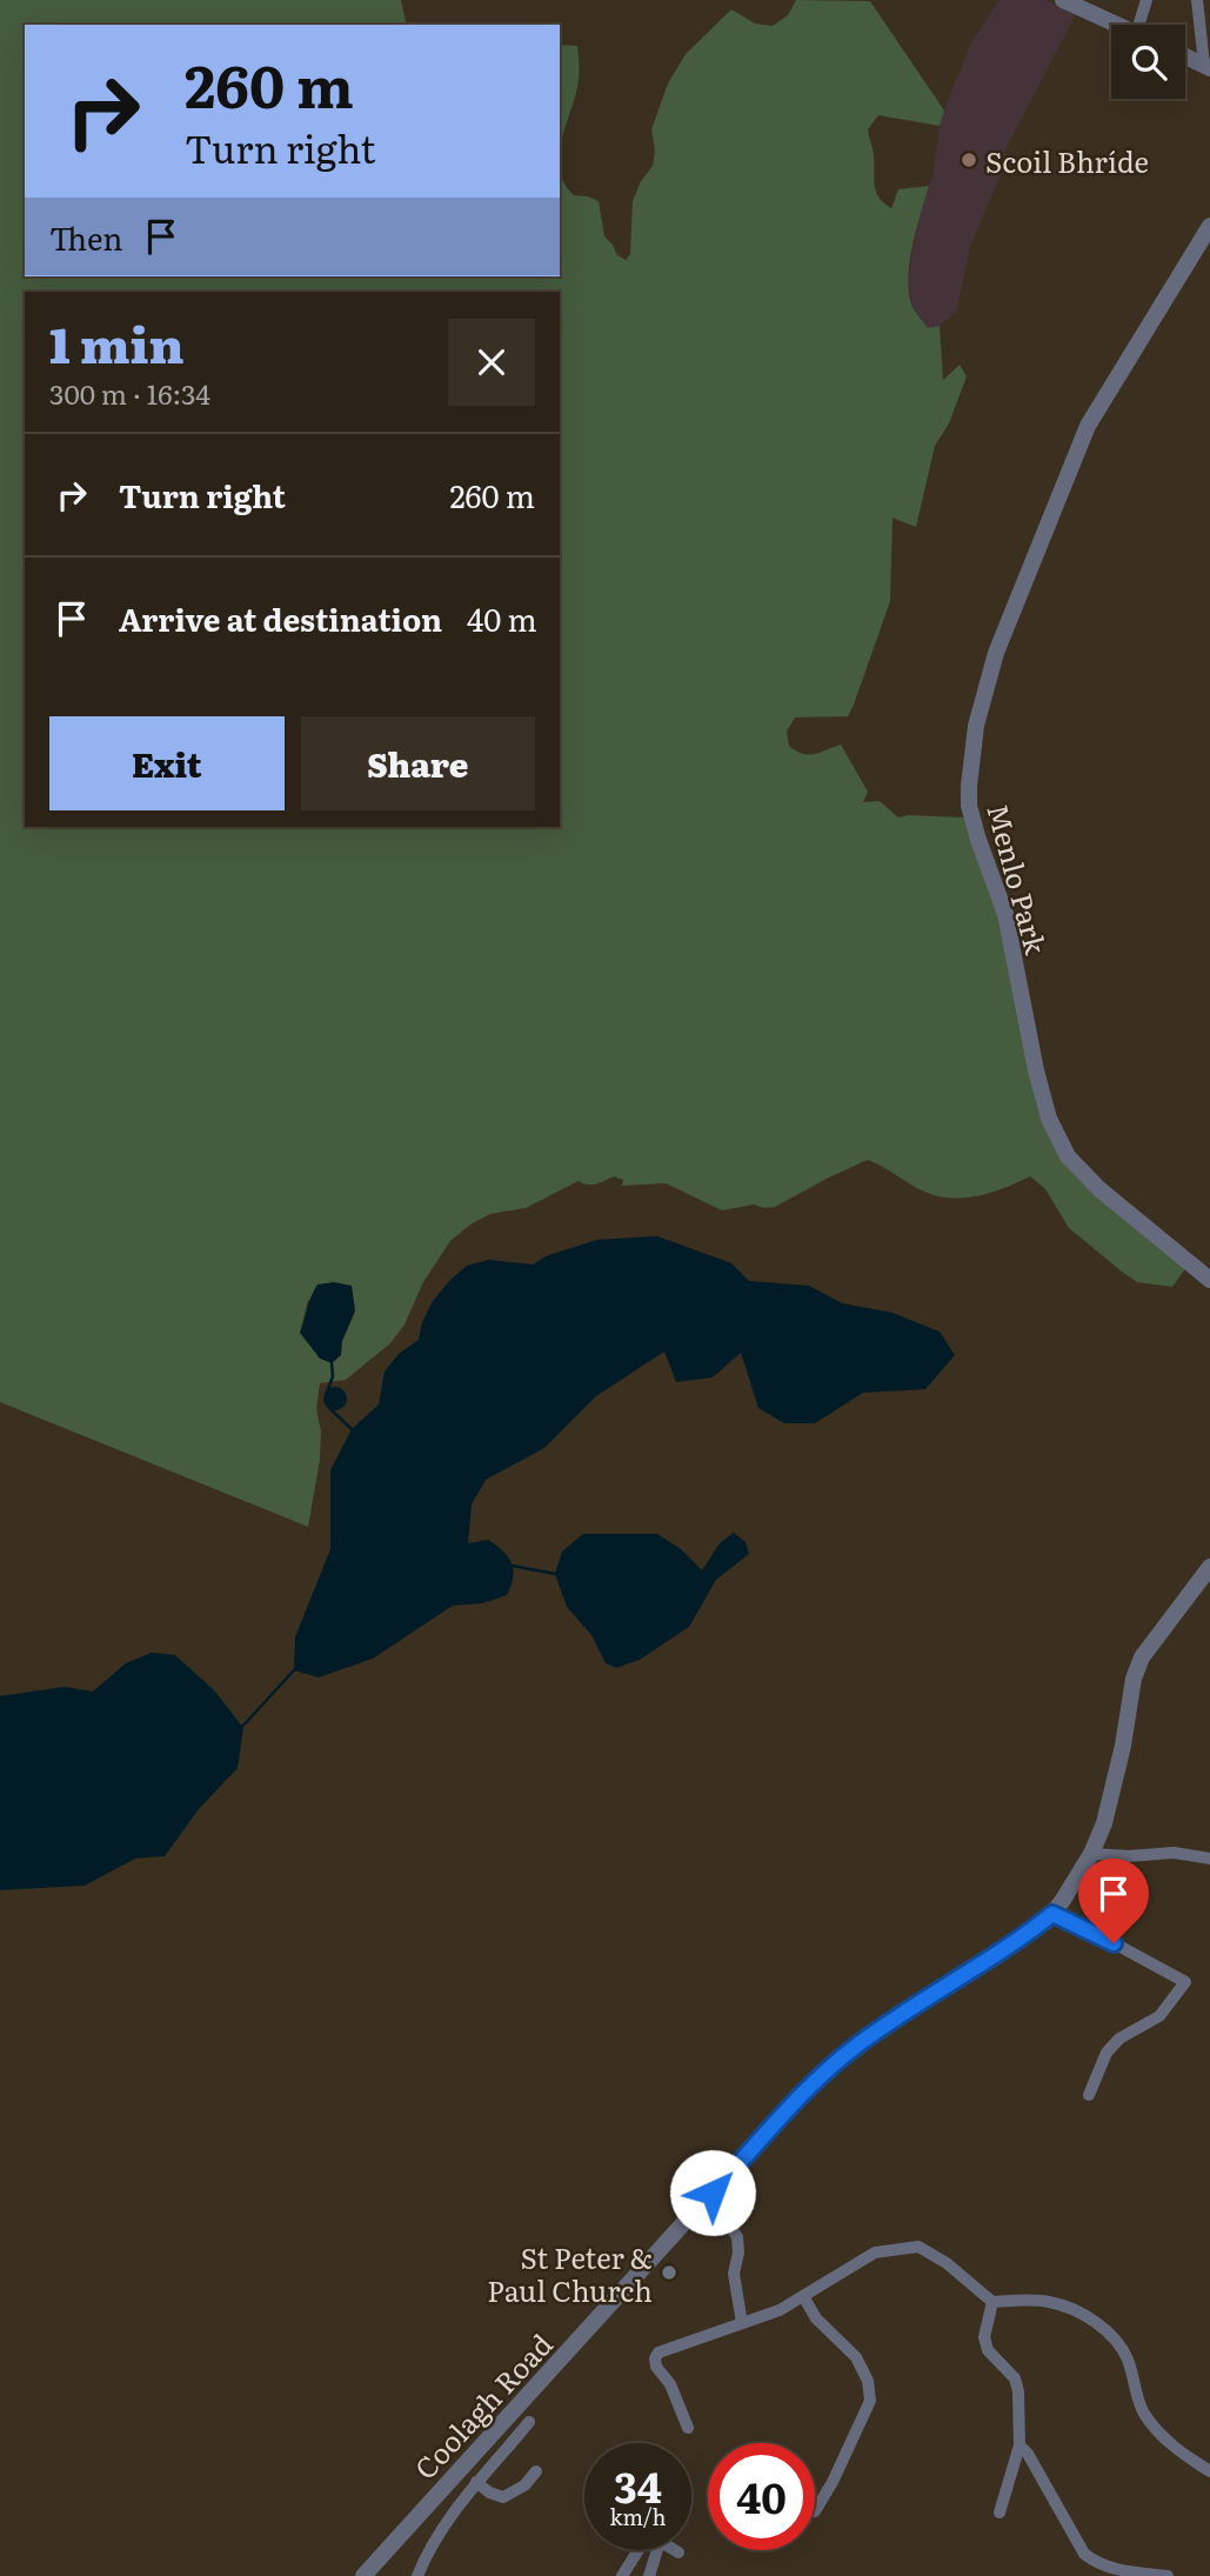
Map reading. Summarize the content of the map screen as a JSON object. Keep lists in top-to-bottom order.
{
  "streets": {
    "street": ["Menlo Park", "Coolagh Road"]
  },
  "places": ["Scoil Bhríde", "St Peter & Paul Church"],
  "page": {
    "turn": ["260 m", "Turn right"],
    "then": "Then",
    "heading": ["1 min", "300 m · 16:34"],
    "list": [
      {
        "name": "Turn right",
        "value": "260 m"
      },
      {
        "name": "Arrive at destination",
        "value": "40 m"
      }
    ],
    "buttons": ["Exit", "Share"],
    "speed": "34 km/h",
    "limit": "40"
  }
}
